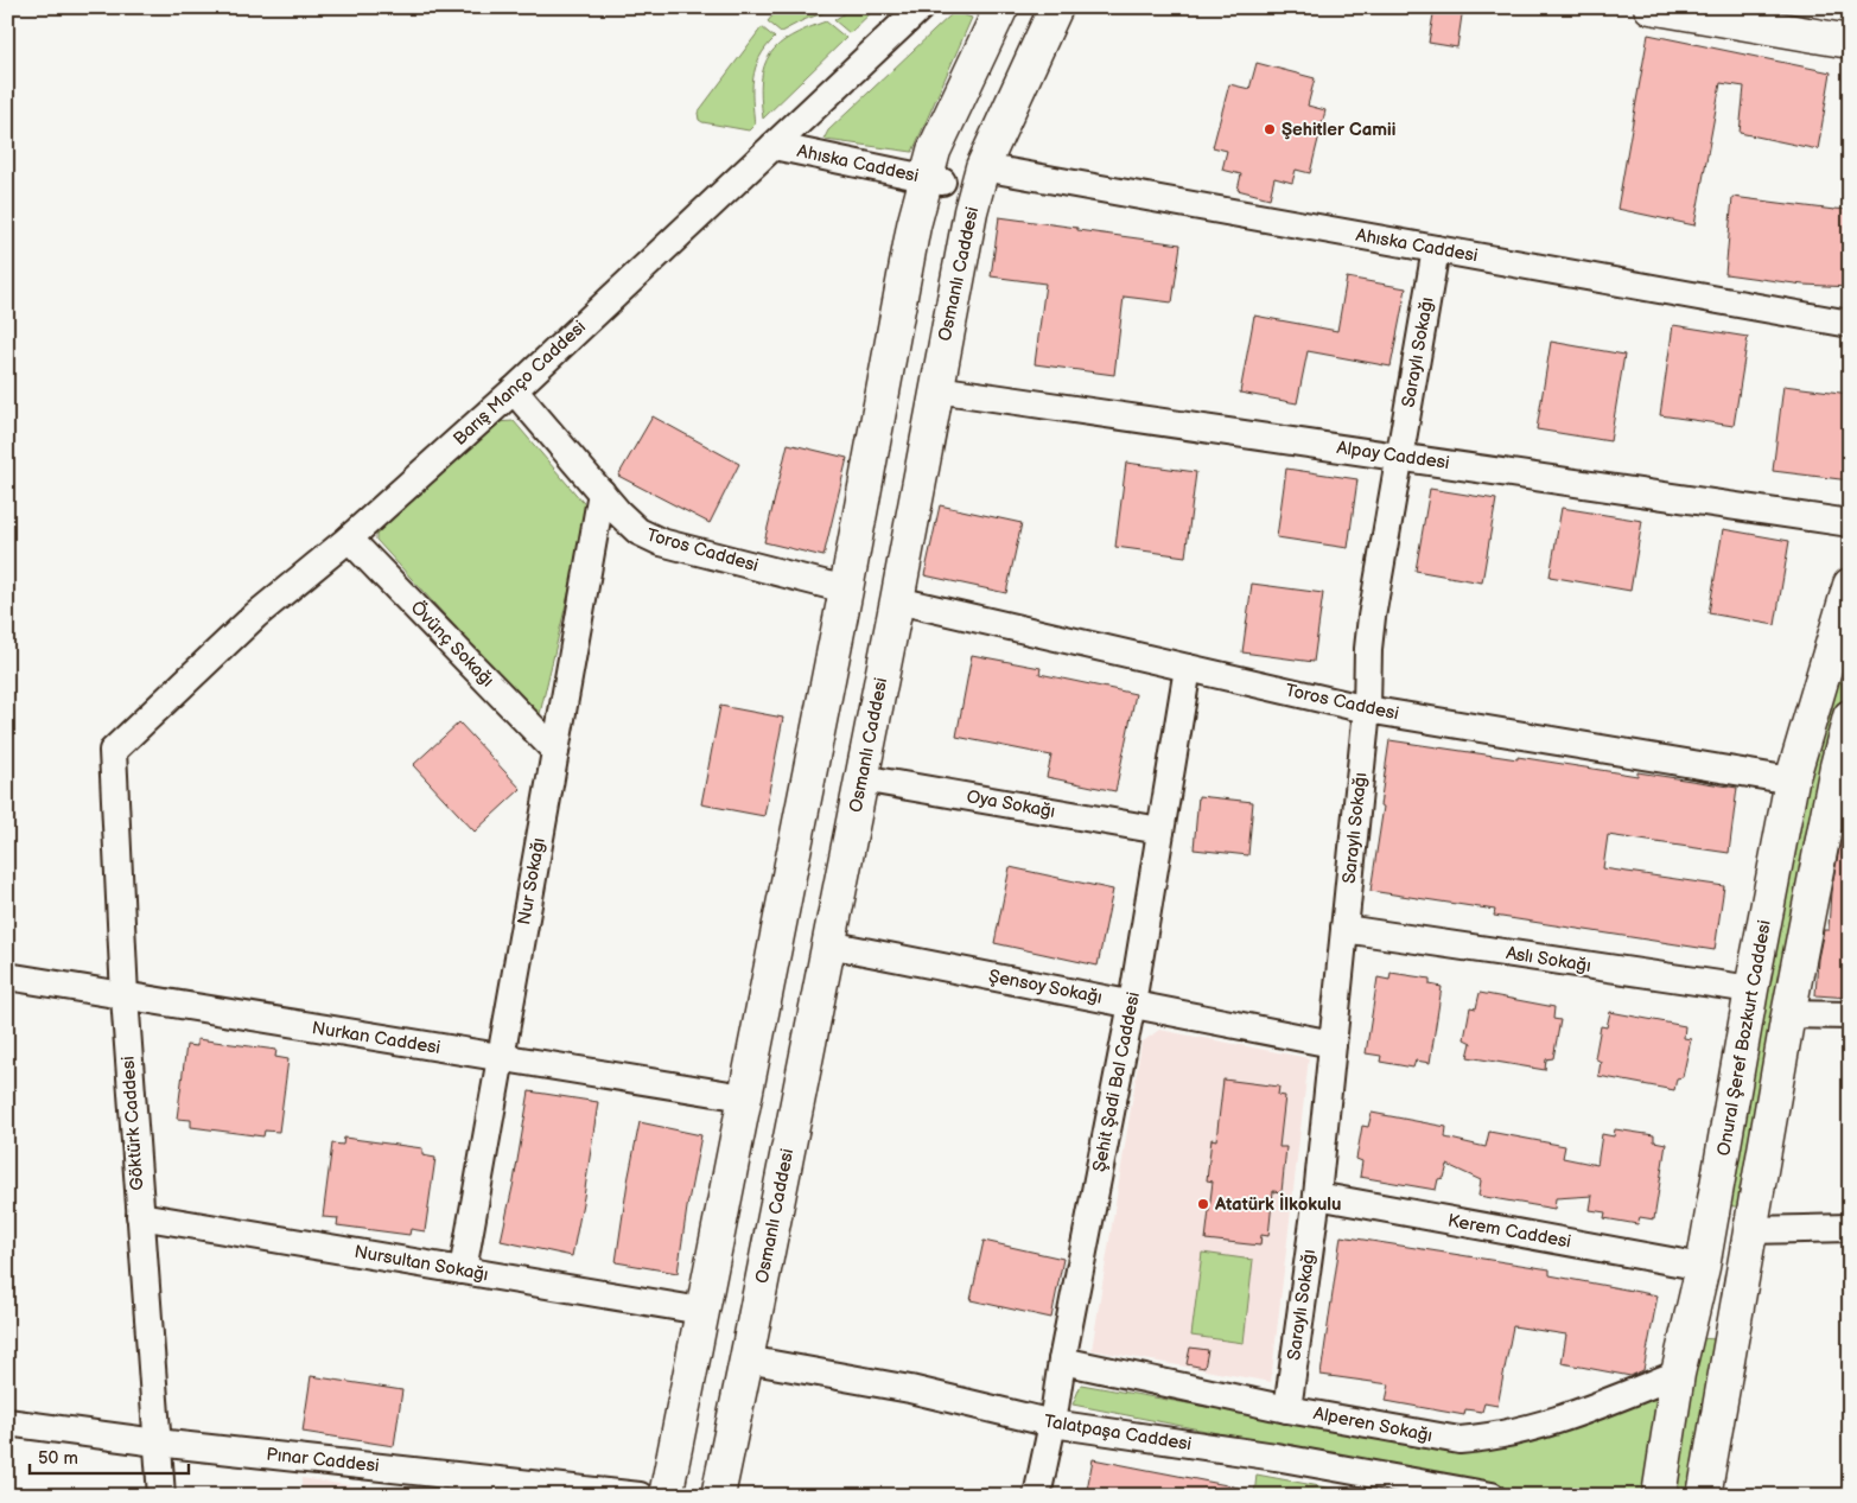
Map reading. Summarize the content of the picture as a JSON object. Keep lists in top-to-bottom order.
{
  "streets": {
    "main road": ["Osmanlı Caddesi", "Onural Şeref Bozkurt Caddesi"],
    "street": [
      "Ahıska Caddesi",
      "Saraylı Sokağı",
      "Barış Manço Caddesi",
      "Alpay Caddesi",
      "Toros Caddesi",
      "Övünç Sokağı",
      "Oya Sokağı",
      "Nur Sokağı",
      "Aslı Sokağı",
      "Şensoy Sokağı",
      "Nurkan Caddesi",
      "Şehit Şadi Bal Caddesi",
      "Göktürk Caddesi",
      "Kerem Caddesi",
      "Nursultan Sokağı",
      "Alperen Sokağı",
      "Talatpaşa Caddesi",
      "Pınar Caddesi"
    ]
  },
  "crossings": [
    ["Ahıska Caddesi", "Osmanlı Caddesi"],
    ["Ahıska Caddesi", "Saraylı Sokağı"],
    ["Ahıska Caddesi", "Barış Manço Caddesi"],
    ["Osmanlı Caddesi", "Alpay Caddesi"],
    ["Osmanlı Caddesi", "Toros Caddesi"],
    ["Osmanlı Caddesi", "Oya Sokağı"],
    ["Osmanlı Caddesi", "Şensoy Sokağı"],
    ["Osmanlı Caddesi", "Talatpaşa Caddesi"],
    ["Saraylı Sokağı", "Alpay Caddesi"],
    ["Saraylı Sokağı", "Toros Caddesi"],
    ["Saraylı Sokağı", "Aslı Sokağı"],
    ["Saraylı Sokağı", "Şensoy Sokağı"],
    ["Saraylı Sokağı", "Kerem Caddesi"],
    ["Saraylı Sokağı", "Alperen Sokağı"],
    ["Barış Manço Caddesi", "Toros Caddesi"],
    ["Barış Manço Caddesi", "Övünç Sokağı"],
    ["Barış Manço Caddesi", "Göktürk Caddesi"],
    ["Toros Caddesi", "Nur Sokağı"],
    ["Toros Caddesi", "Onural Şeref Bozkurt Caddesi"],
    ["Toros Caddesi", "Şehit Şadi Bal Caddesi"],
    ["Övünç Sokağı", "Nur Sokağı"],
    ["Oya Sokağı", "Şehit Şadi Bal Caddesi"],
    ["Nur Sokağı", "Nurkan Caddesi"],
    ["Nur Sokağı", "Nursultan Sokağı"],
    ["Aslı Sokağı", "Onural Şeref Bozkurt Caddesi"],
    ["Şensoy Sokağı", "Şehit Şadi Bal Caddesi"],
    ["Nurkan Caddesi", "Göktürk Caddesi"],
    ["Onural Şeref Bozkurt Caddesi", "Kerem Caddesi"],
    ["Onural Şeref Bozkurt Caddesi", "Alperen Sokağı"],
    ["Şehit Şadi Bal Caddesi", "Alperen Sokağı"],
    ["Şehit Şadi Bal Caddesi", "Talatpaşa Caddesi"],
    ["Göktürk Caddesi", "Nursultan Sokağı"],
    ["Göktürk Caddesi", "Pınar Caddesi"]
  ],
  "places": ["Şehitler Camii", "Atatürk İlkokulu"],
  "scale_bar": "50 m"
}
